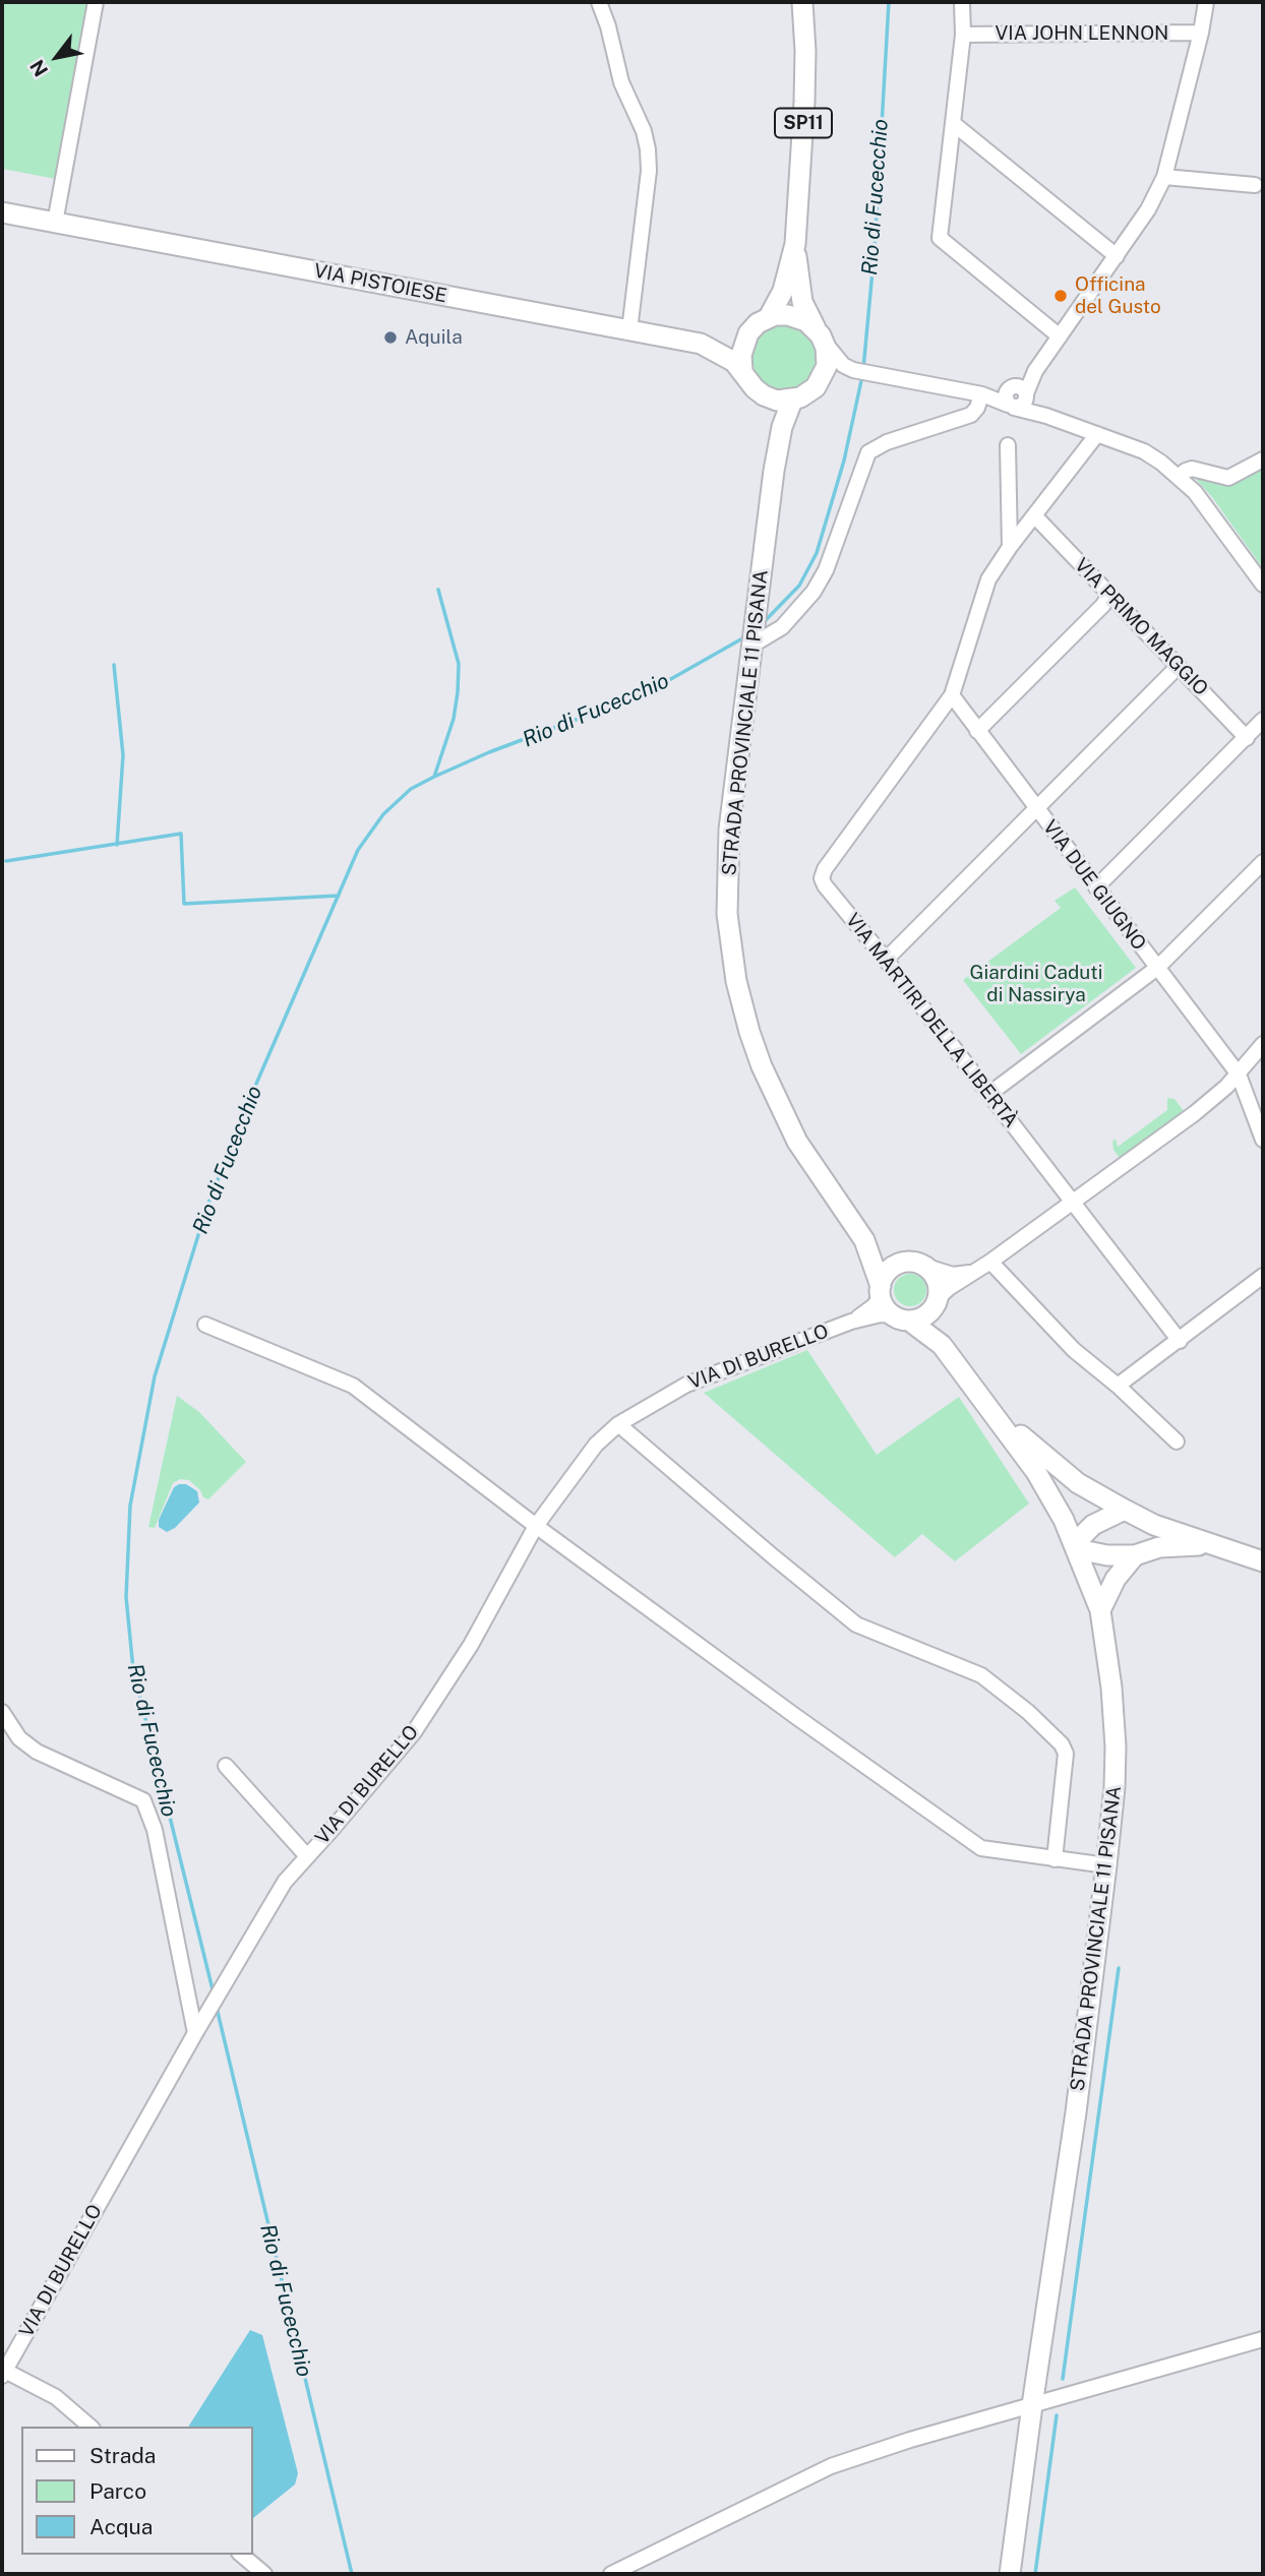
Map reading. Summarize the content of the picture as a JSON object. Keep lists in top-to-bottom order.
{
  "streets": {
    "main road": ["SP11", "VIA PISTOIESE", "STRADA PROVINCIALE 11 PISANA"],
    "street": [
      "VIA JOHN LENNON",
      "VIA PRIMO MAGGIO",
      "VIA DUE GIUGNO",
      "VIA MARTIRI DELLA LIBERTÀ",
      "VIA DI BURELLO"
    ]
  },
  "crossings": [
    ["SP11", "VIA PISTOIESE"],
    ["SP11", "STRADA PROVINCIALE 11 PISANA"],
    ["VIA PISTOIESE", "STRADA PROVINCIALE 11 PISANA"],
    ["STRADA PROVINCIALE 11 PISANA", "VIA DI BURELLO"],
    ["VIA DUE GIUGNO", "VIA MARTIRI DELLA LIBERTÀ"]
  ],
  "water": ["Rio di Fucecchio"],
  "parks": ["Giardini Caduti di Nassirya"],
  "places": ["Officina del Gusto", "Aquila"],
  "legend": ["Strada", "Parco", "Acqua"],
  "north": "bottom left"
}
